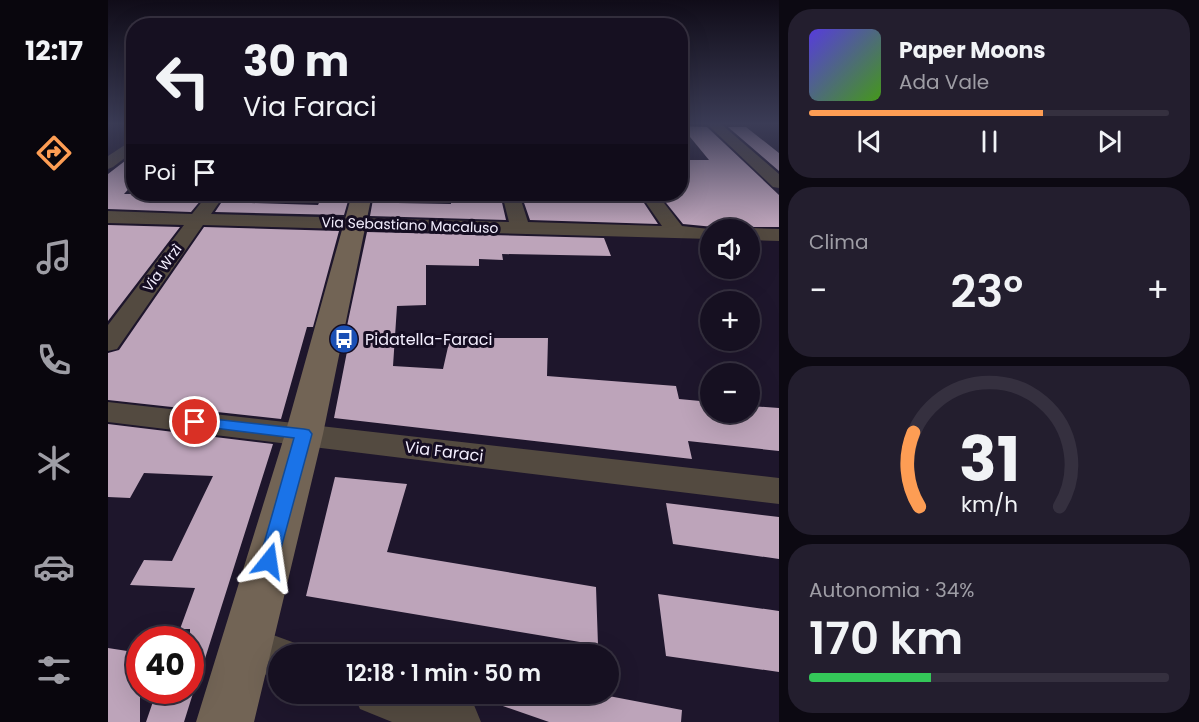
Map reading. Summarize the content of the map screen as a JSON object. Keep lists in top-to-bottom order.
{
  "streets": {
    "street": ["Via Sebastiano Macaluso", "Via Wrzì", "Via Faraci"]
  },
  "crossings": [
    ["Via Sebastiano Macaluso", "Via Wrzì"]
  ],
  "places": {
    "bus stop": ["Pidatella-Faraci"]
  },
  "page": {
    "tabs": "12:17",
    "turn": ["30 m", "Via Faraci"],
    "song": ["Paper Moons", "Ada Vale"],
    "then": "Poi",
    "tile": [
      "Clima",
      ["Autonomia · 34%", "170 km"]
    ],
    "map_buttons": ["+", "−"],
    "heat": ["−", "23°", "+"],
    "limit": "40",
    "trip": "12:18 · 1 min · 50 m",
    "gauge": ["31", "km/h"]
  }
}
